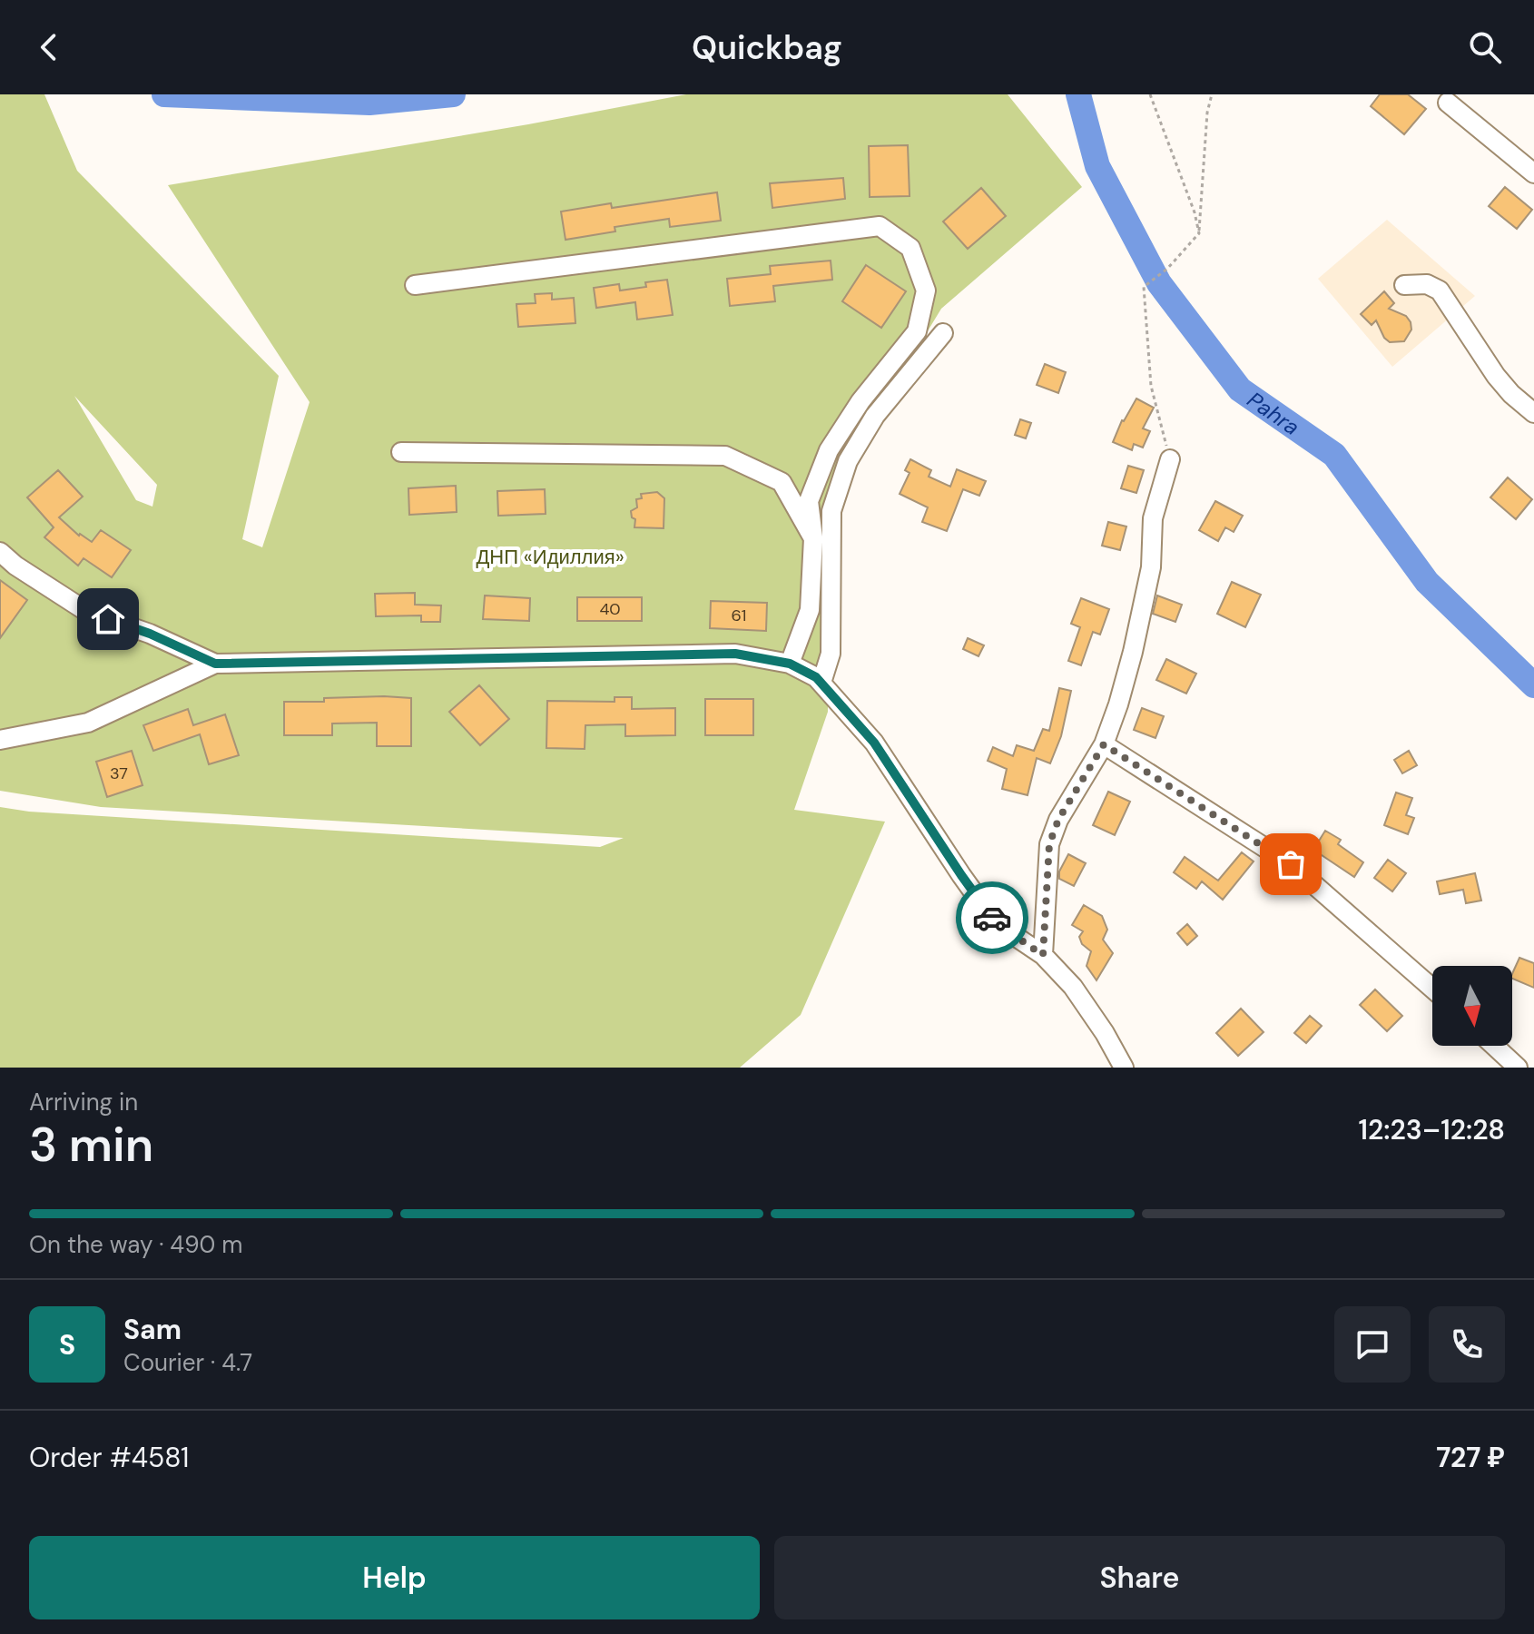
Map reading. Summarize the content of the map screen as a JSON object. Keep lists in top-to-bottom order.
{
  "water": ["Pahra"],
  "parks": ["ДНП «Идиллия»"],
  "house_numbers": ["40", "61", "37"],
  "north": "bottom",
  "page": {
    "header": "Quickbag",
    "heading": ["3 min", "Arriving in", "12:23–12:28"],
    "panel": [
      "Sam",
      "Courier · 4.7",
      "Order #4581",
      "727 ₽"
    ],
    "bar": "On the way · 490 m",
    "round": "S",
    "buttons": ["Help", "Share"]
  }
}
